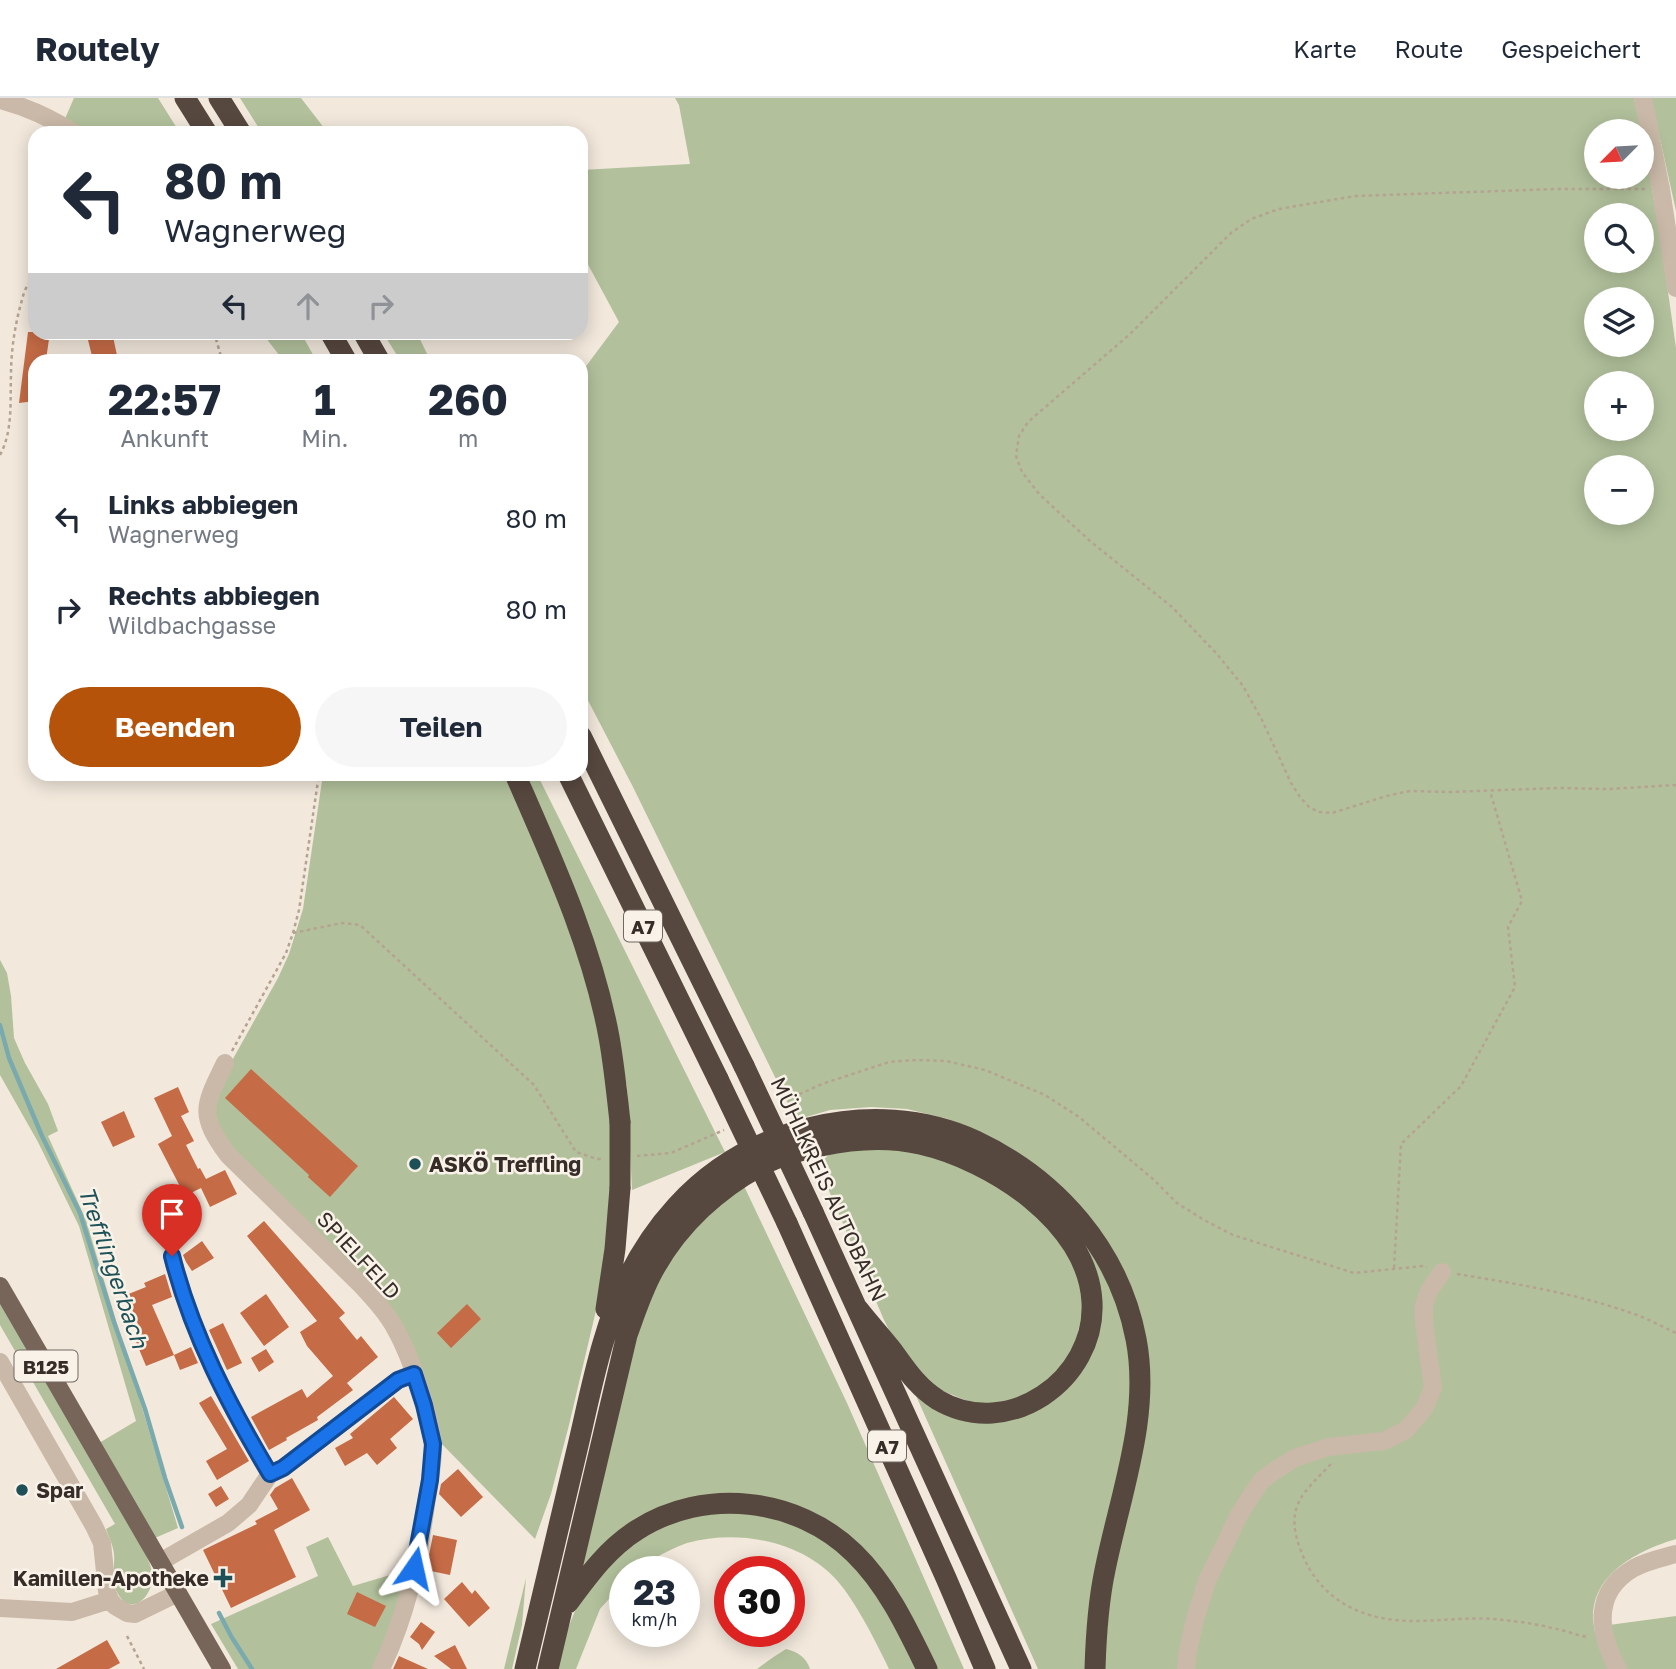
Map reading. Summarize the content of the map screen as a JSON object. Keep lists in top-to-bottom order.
{
  "streets": {
    "highway": ["A7", "MÜHLKREIS AUTOBAHN"],
    "main road": ["B125"],
    "street": ["SPIELFELD"]
  },
  "water": ["Trefflingerbach"],
  "places": {
    "other": ["ASKÖ Treffling", "Spar"],
    "health": ["Kamillen-Apotheke"]
  },
  "north": "bottom left",
  "page": {
    "header": "Routely",
    "nav": ["Karte", "Route", "Gespeichert"],
    "map_buttons": ["+", "−"],
    "turn": ["80 m", "Wagnerweg"],
    "eta": [
      "22:57",
      "Ankunft",
      "1",
      "Min.",
      "260",
      "m"
    ],
    "list": [
      {
        "name": "Links abbiegen",
        "note": "Wagnerweg",
        "value": "80 m"
      },
      {
        "name": "Rechts abbiegen",
        "note": "Wildbachgasse",
        "value": "80 m"
      }
    ],
    "buttons": ["Beenden", "Teilen"],
    "speed": "23 km/h",
    "limit": "30"
  }
}
